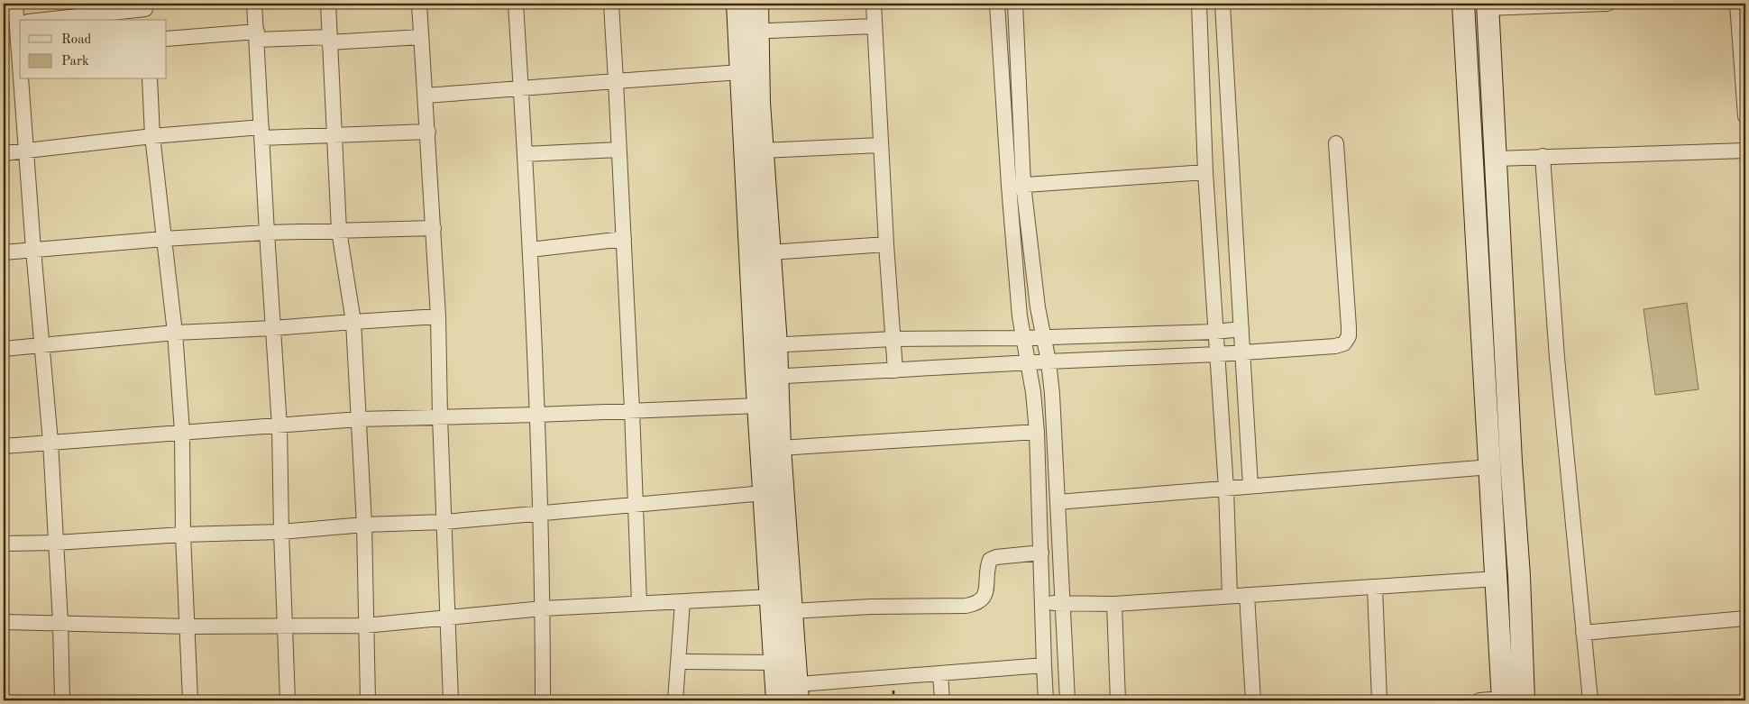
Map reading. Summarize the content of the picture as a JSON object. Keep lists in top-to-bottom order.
{
  "legend": ["Road", "Park"]
}
